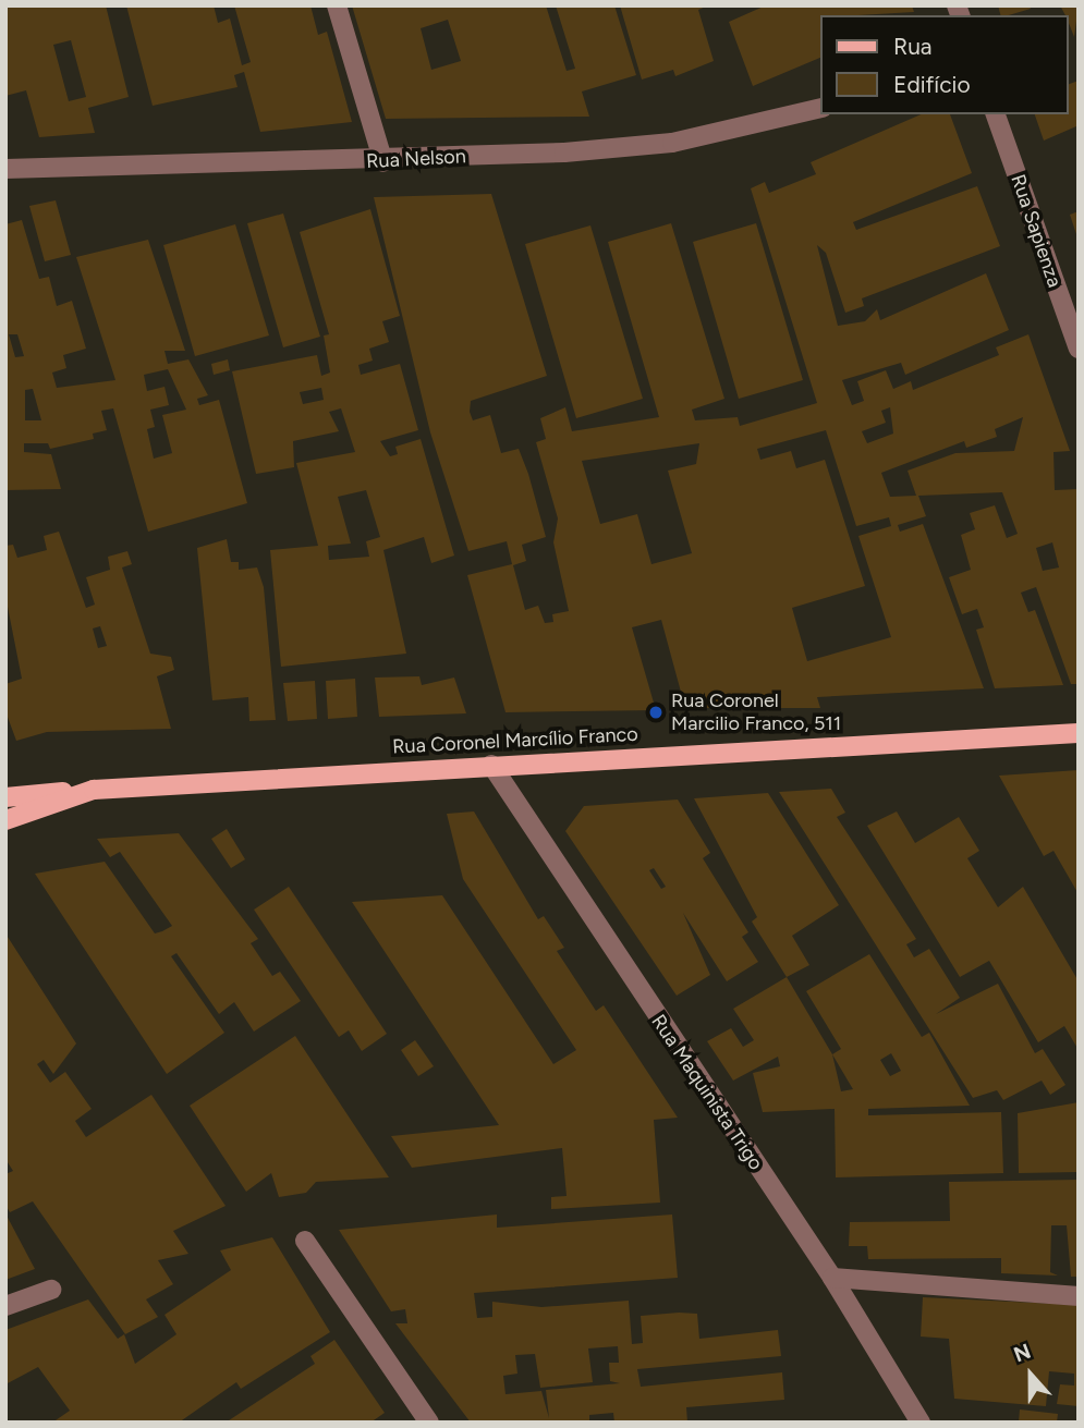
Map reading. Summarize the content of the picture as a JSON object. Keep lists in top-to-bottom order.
{
  "streets": {
    "main road": ["Rua Coronel Marcílio Franco"],
    "street": ["Rua Nelson", "Rua Sapienza", "Rua Maquinista Trigo"]
  },
  "crossings": [
    ["Rua Coronel Marcílio Franco", "Rua Maquinista Trigo"]
  ],
  "places": ["Rua Coronel Marcilio Franco, 511"],
  "legend": ["Rua", "Edifício"],
  "north": "top"
}
